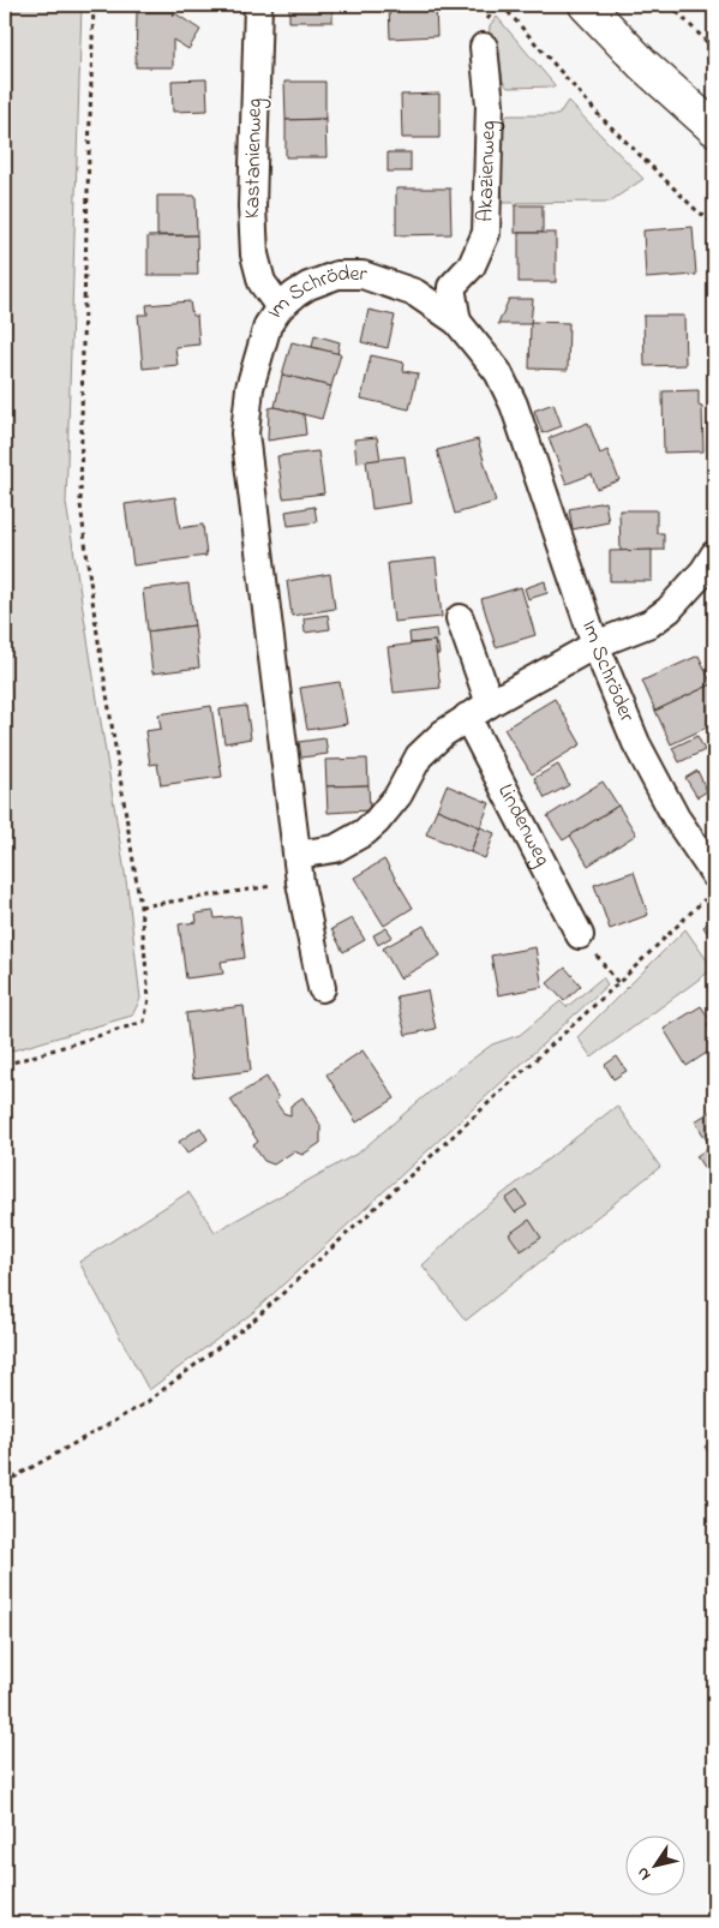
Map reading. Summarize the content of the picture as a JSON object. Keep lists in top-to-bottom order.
{
  "streets": {
    "street": [
      "Kastanienweg",
      "Akazienweg",
      "Im Schröder",
      "Lindenweg"
    ]
  },
  "crossings": [
    ["Kastanienweg", "Im Schröder"],
    ["Akazienweg", "Im Schröder"]
  ],
  "north": "bottom left"
}
